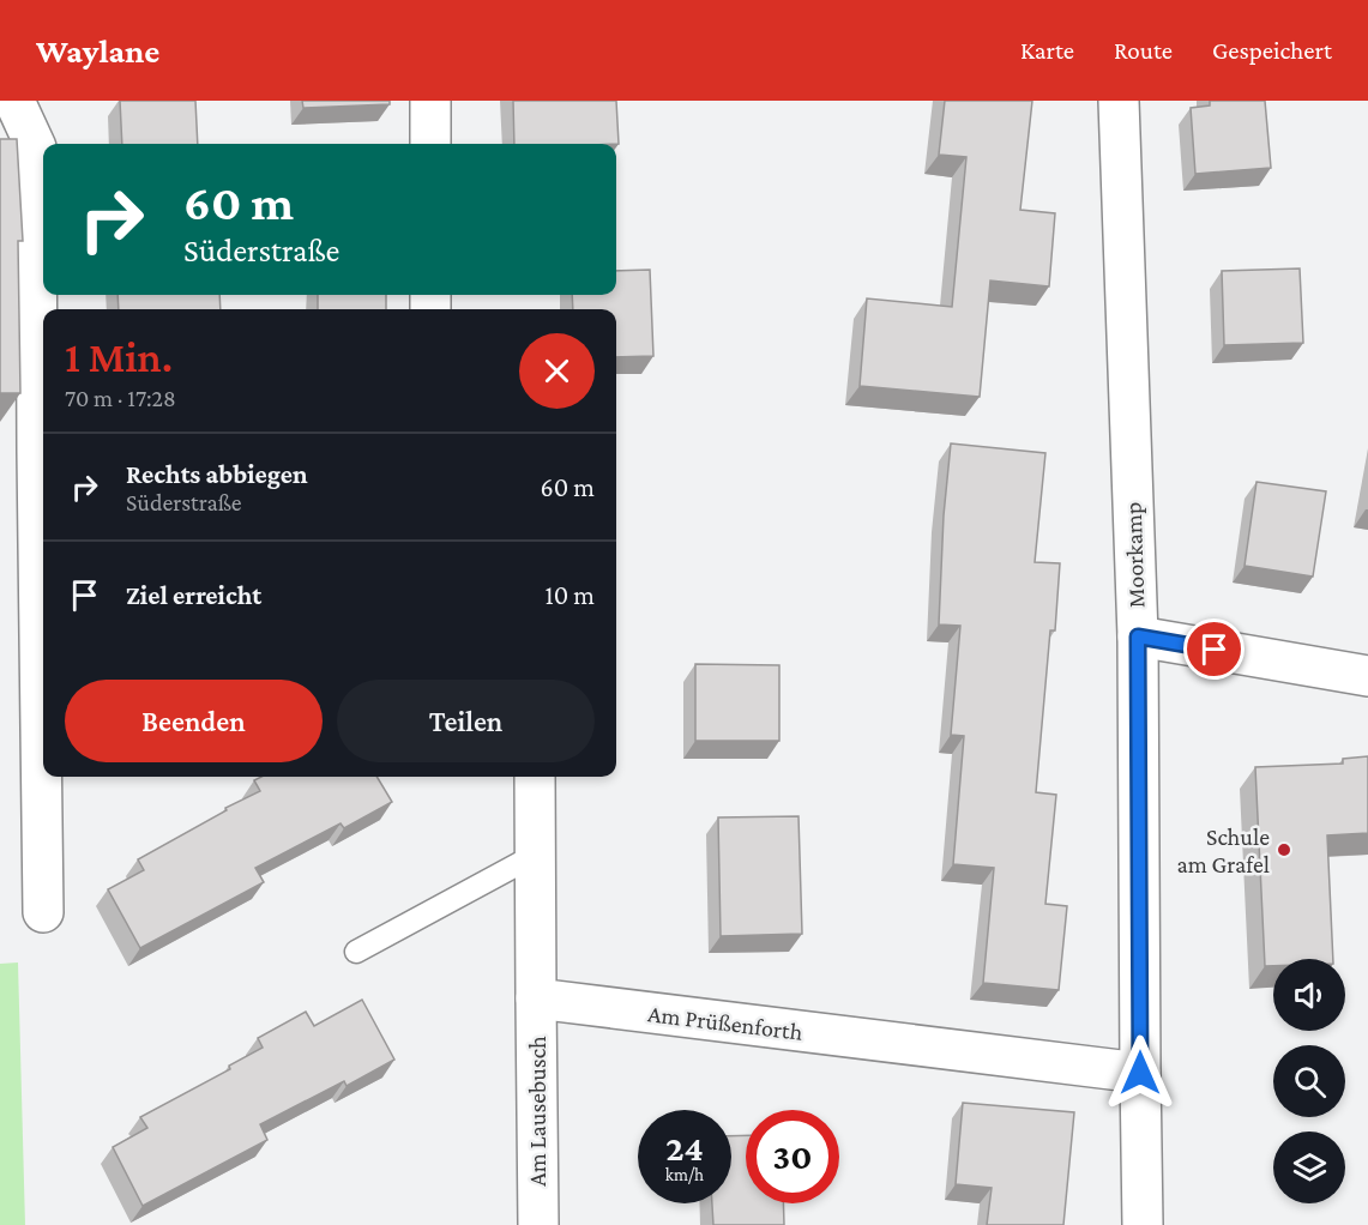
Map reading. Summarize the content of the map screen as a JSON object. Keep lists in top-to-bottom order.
{
  "streets": {
    "street": ["Moorkamp", "Am Prüßenforth", "Am Lausebusch"]
  },
  "crossings": [
    ["Moorkamp", "Am Prüßenforth"],
    ["Am Prüßenforth", "Am Lausebusch"]
  ],
  "places": ["Schule am Grafel"],
  "page": {
    "header": "Waylane",
    "nav": ["Karte", "Route", "Gespeichert"],
    "turn": ["60 m", "Süderstraße"],
    "heading": ["1 Min.", "70 m · 17:28"],
    "list": [
      {
        "name": "Rechts abbiegen",
        "note": "Süderstraße",
        "value": "60 m"
      },
      {
        "name": "Ziel erreicht",
        "value": "10 m"
      }
    ],
    "buttons": ["Beenden", "Teilen"],
    "speed": "24 km/h",
    "limit": "30"
  }
}
